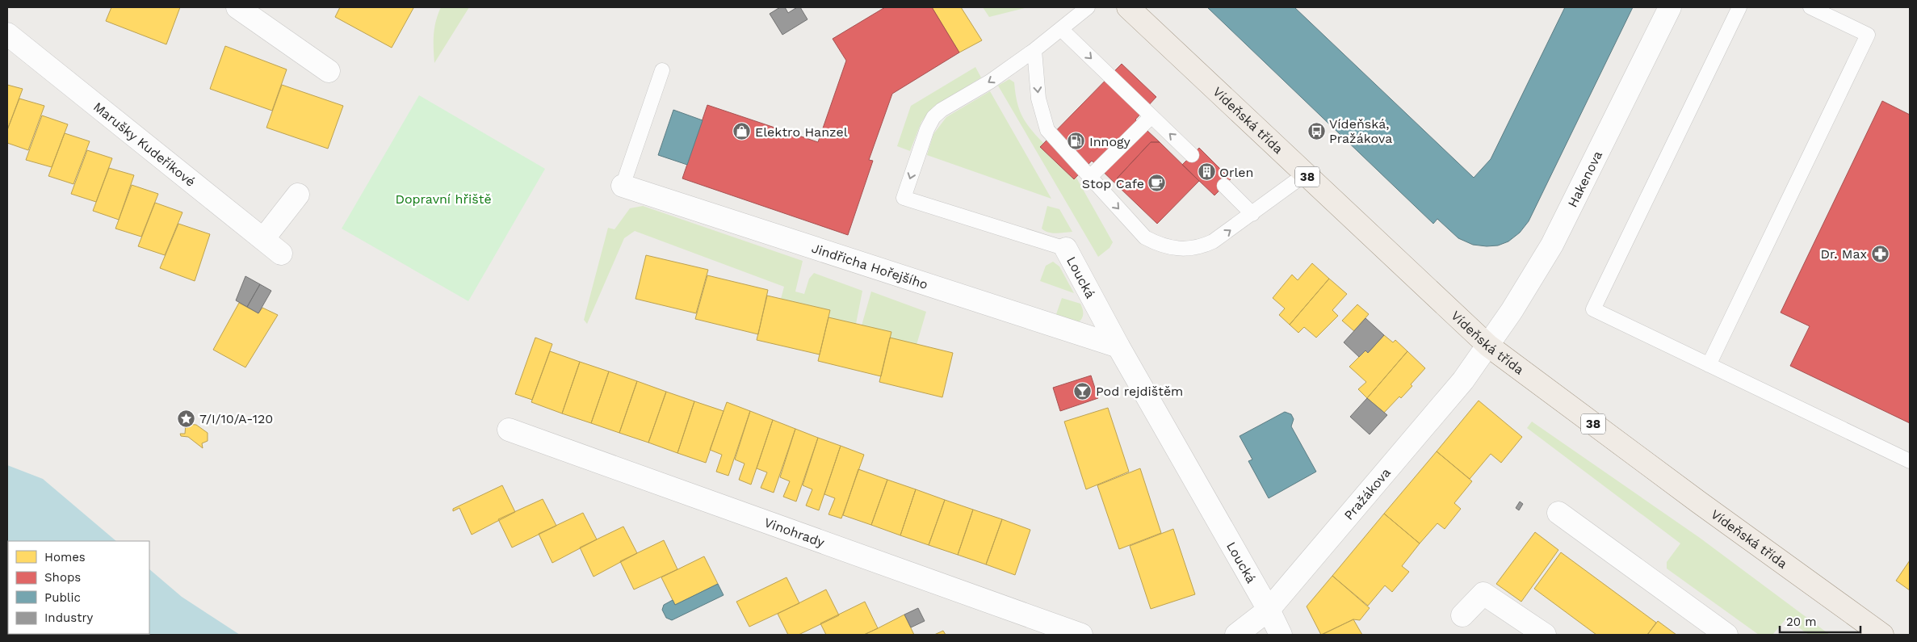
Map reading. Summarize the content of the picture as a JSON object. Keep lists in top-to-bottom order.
{
  "streets": {
    "main road": ["Vídeňská třída", "38"],
    "street": [
      "Marušky Kudeříkové",
      "Hakenova",
      "Jindřicha Hořejšího",
      "Loucká",
      "Pražákova",
      "Vinohrady"
    ]
  },
  "crossings": [
    ["Vídeňská třída", "Hakenova"],
    ["Vídeňská třída", "Pražákova"],
    ["Hakenova", "Pražákova"],
    ["Jindřicha Hořejšího", "Loucká"],
    ["Loucká", "Pražákova"]
  ],
  "parks": ["Dopravní hřiště"],
  "places": {
    "bus stop": ["Vídeňská, Pražákova"],
    "shop": ["Elektro Hanzel"],
    "fuel station": ["Innogy"],
    "building": ["Orlen"],
    "cafe": ["Stop Cafe"],
    "pharmacy": ["Dr. Max"],
    "bar": ["Pod rejdištěm"],
    "place": ["7/I/10/A-120"]
  },
  "legend": [
    "Homes",
    "Shops",
    "Public",
    "Industry"
  ],
  "scale_bar": "20 m"
}
